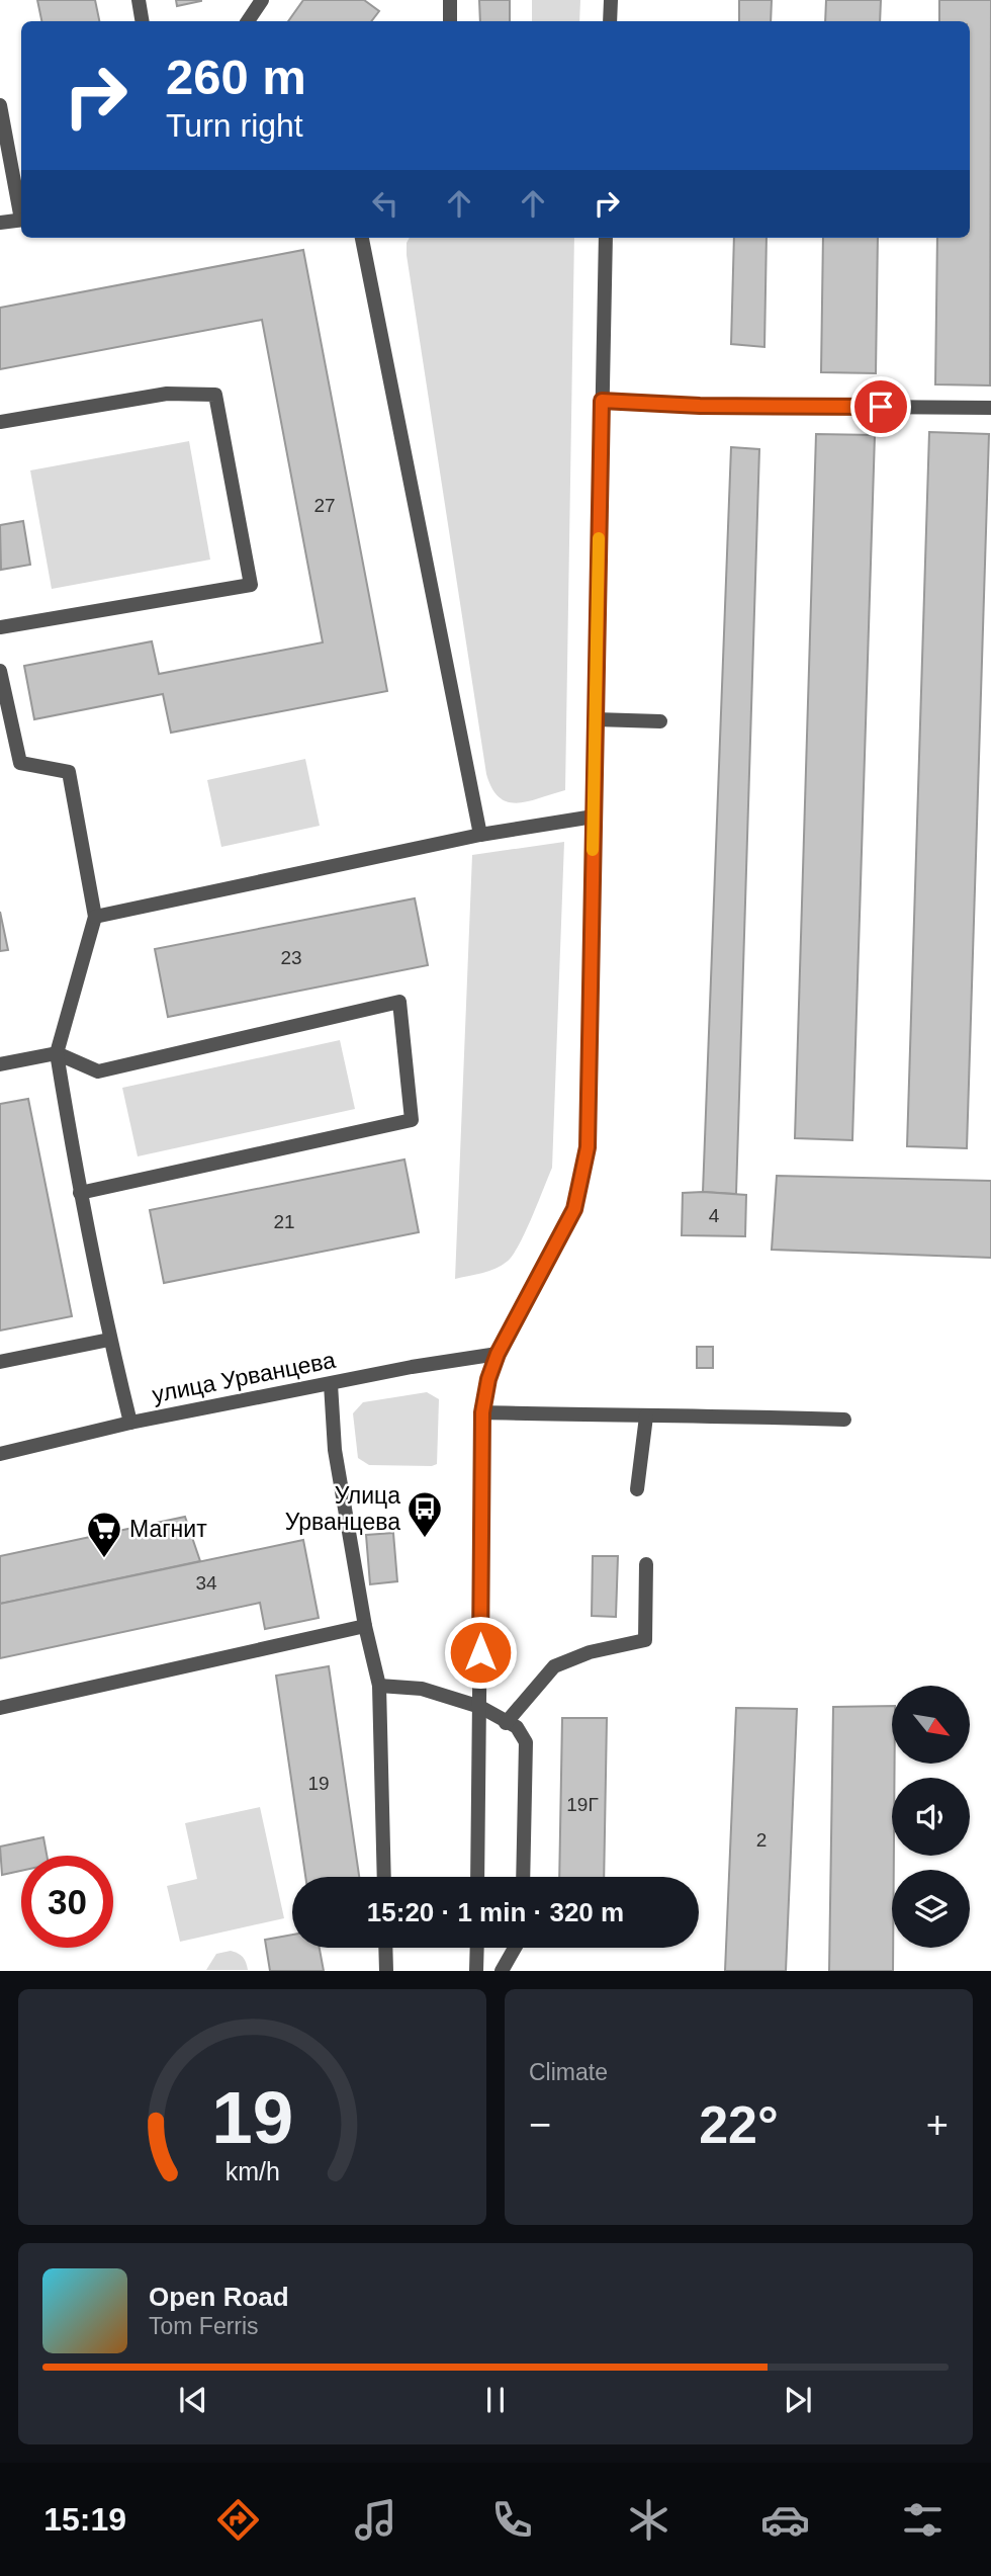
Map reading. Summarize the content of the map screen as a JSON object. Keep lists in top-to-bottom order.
{
  "streets": {
    "street": ["улица Урванцева"]
  },
  "places": {
    "bus stop": ["Улица Урванцева"],
    "supermarket": ["Магнит"]
  },
  "house_numbers": [
    "27",
    "23",
    "4",
    "21",
    "34",
    "19",
    "19Г",
    "2"
  ],
  "north": "bottom right",
  "page": {
    "turn": ["260 m", "Turn right"],
    "limit": "30",
    "trip": "15:20 · 1 min · 320 m",
    "tile": "Climate",
    "heat": ["−", "22°", "+"],
    "song": ["Open Road", "Tom Ferris"],
    "tabs": "15:19",
    "gauge": ["19", "km/h"]
  }
}
